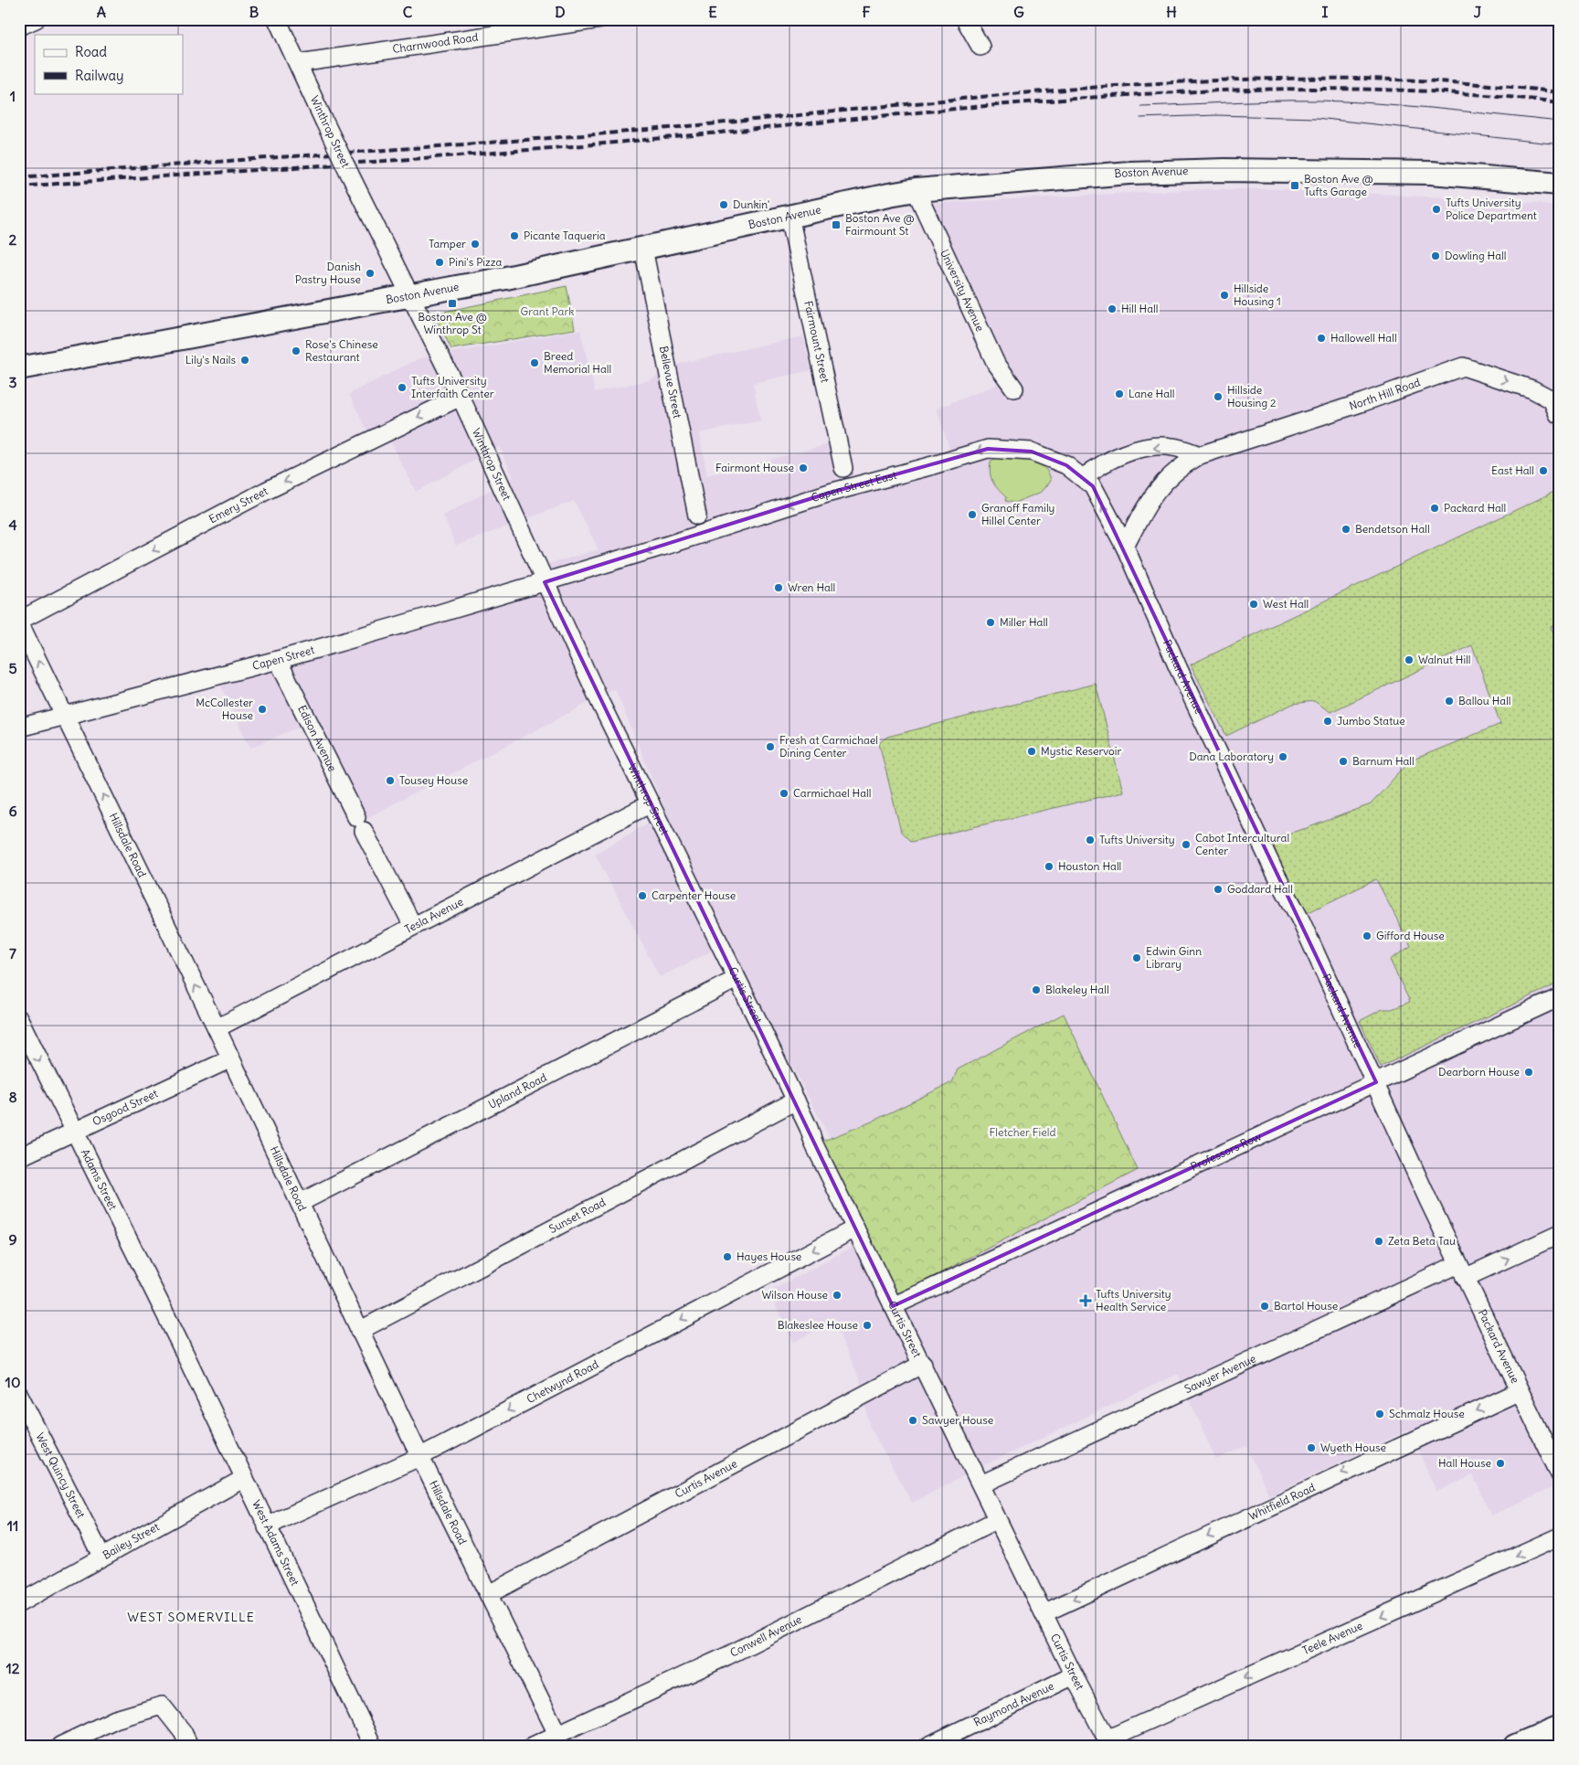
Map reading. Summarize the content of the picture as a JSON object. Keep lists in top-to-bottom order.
{
  "streets": {
    "main road": ["Boston Avenue"],
    "street": [
      "Charnwood Road",
      "Winthrop Street",
      "University Avenue",
      "Fairmount Street",
      "Bellevue Street",
      "North Hill Road",
      "Capen Street East",
      "Emery Street",
      "Capen Street",
      "Packard Avenue",
      "Edison Avenue",
      "Hillsdale Road",
      "Tesla Avenue",
      "Curtis Street",
      "Upland Road",
      "Osgood Street",
      "Professors Row",
      "Adams Street",
      "Sunset Road",
      "Sawyer Avenue",
      "Chetwynd Road",
      "West Quincy Street",
      "Curtis Avenue",
      "Whitfield Road",
      "Bailey Street",
      "West Adams Street",
      "Conwell Avenue",
      "Teele Avenue",
      "Raymond Avenue"
    ]
  },
  "crossings": [
    ["Charnwood Road", "Winthrop Street"],
    ["Winthrop Street", "Boston Avenue"],
    ["Winthrop Street", "Capen Street East"],
    ["Winthrop Street", "Emery Street"],
    ["Winthrop Street", "Capen Street"],
    ["Winthrop Street", "Tesla Avenue"],
    ["Winthrop Street", "Curtis Street"],
    ["Boston Avenue", "University Avenue"],
    ["Boston Avenue", "Fairmount Street"],
    ["Boston Avenue", "Bellevue Street"],
    ["North Hill Road", "Capen Street East"],
    ["North Hill Road", "Packard Avenue"],
    ["Capen Street East", "Capen Street"],
    ["Capen Street East", "Packard Avenue"],
    ["Emery Street", "Hillsdale Road"],
    ["Capen Street", "Edison Avenue"],
    ["Capen Street", "Hillsdale Road"],
    ["Packard Avenue", "Professors Row"],
    ["Packard Avenue", "Sawyer Avenue"],
    ["Packard Avenue", "Whitfield Road"],
    ["Edison Avenue", "Tesla Avenue"],
    ["Hillsdale Road", "Tesla Avenue"],
    ["Hillsdale Road", "Upland Road"],
    ["Hillsdale Road", "Osgood Street"],
    ["Hillsdale Road", "Sunset Road"],
    ["Hillsdale Road", "Chetwynd Road"],
    ["Hillsdale Road", "Curtis Avenue"],
    ["Hillsdale Road", "Conwell Avenue"],
    ["Curtis Street", "Upland Road"],
    ["Curtis Street", "Professors Row"],
    ["Curtis Street", "Sunset Road"],
    ["Curtis Street", "Sawyer Avenue"],
    ["Curtis Street", "Chetwynd Road"],
    ["Curtis Street", "Curtis Avenue"],
    ["Curtis Street", "Whitfield Road"],
    ["Curtis Street", "Conwell Avenue"],
    ["Curtis Street", "Teele Avenue"],
    ["Curtis Street", "Raymond Avenue"],
    ["Osgood Street", "Adams Street"],
    ["Adams Street", "West Adams Street"],
    ["Chetwynd Road", "West Adams Street"],
    ["West Quincy Street", "Bailey Street"],
    ["Bailey Street", "West Adams Street"]
  ],
  "one_way": [
    "North Hill Road",
    "Capen Street East",
    "Emery Street",
    "Hillsdale Road",
    "Chetwynd Road",
    "Whitfield Road",
    "Teele Avenue"
  ],
  "districts": ["WEST SOMERVILLE"],
  "parks": ["Grant Park", "Fletcher Field"],
  "places": {
    "transit": ["Boston Ave @ Tufts Garage", "Boston Ave @ Fairmount St", "Boston Ave @ Winthrop St"],
    "other": [
      "Dunkin'",
      "Tufts University Police Department",
      "Picante Taqueria",
      "Tamper",
      "Dowling Hall",
      "Pini's Pizza",
      "Danish Pastry House",
      "Hillside Housing 1",
      "Hill Hall",
      "Hallowell Hall",
      "Rose's Chinese Restaurant",
      "Lily's Nails",
      "Breed Memorial Hall",
      "Tufts University Interfaith Center",
      "Lane Hall",
      "Hillside Housing 2",
      "Fairmont House",
      "East Hall",
      "Packard Hall",
      "Granoff Family Hillel Center",
      "Bendetson Hall",
      "Wren Hall",
      "West Hall",
      "Miller Hall",
      "Walnut Hill",
      "Ballou Hall",
      "McCollester House",
      "Jumbo Statue",
      "Fresh at Carmichael Dining Center",
      "Mystic Reservoir",
      "Dana Laboratory",
      "Barnum Hall",
      "Tousey House",
      "Carmichael Hall",
      "Tufts University",
      "Cabot Intercultural Center",
      "Houston Hall",
      "Goddard Hall",
      "Carpenter House",
      "Gifford House",
      "Edwin Ginn Library",
      "Blakeley Hall",
      "Dearborn House",
      "Zeta Beta Tau",
      "Hayes House",
      "Wilson House",
      "Bartol House",
      "Blakeslee House",
      "Schmalz House",
      "Sawyer House",
      "Wyeth House",
      "Hall House"
    ],
    "health": ["Tufts University Health Service"]
  },
  "legend": ["Road", "Railway"],
  "grid": {
    "columns": [
      "A",
      "B",
      "C",
      "D",
      "E",
      "F",
      "G",
      "H",
      "I",
      "J"
    ],
    "rows": [
      "1",
      "2",
      "3",
      "4",
      "5",
      "6",
      "7",
      "8",
      "9",
      "10",
      "11",
      "12"
    ]
  }
}
